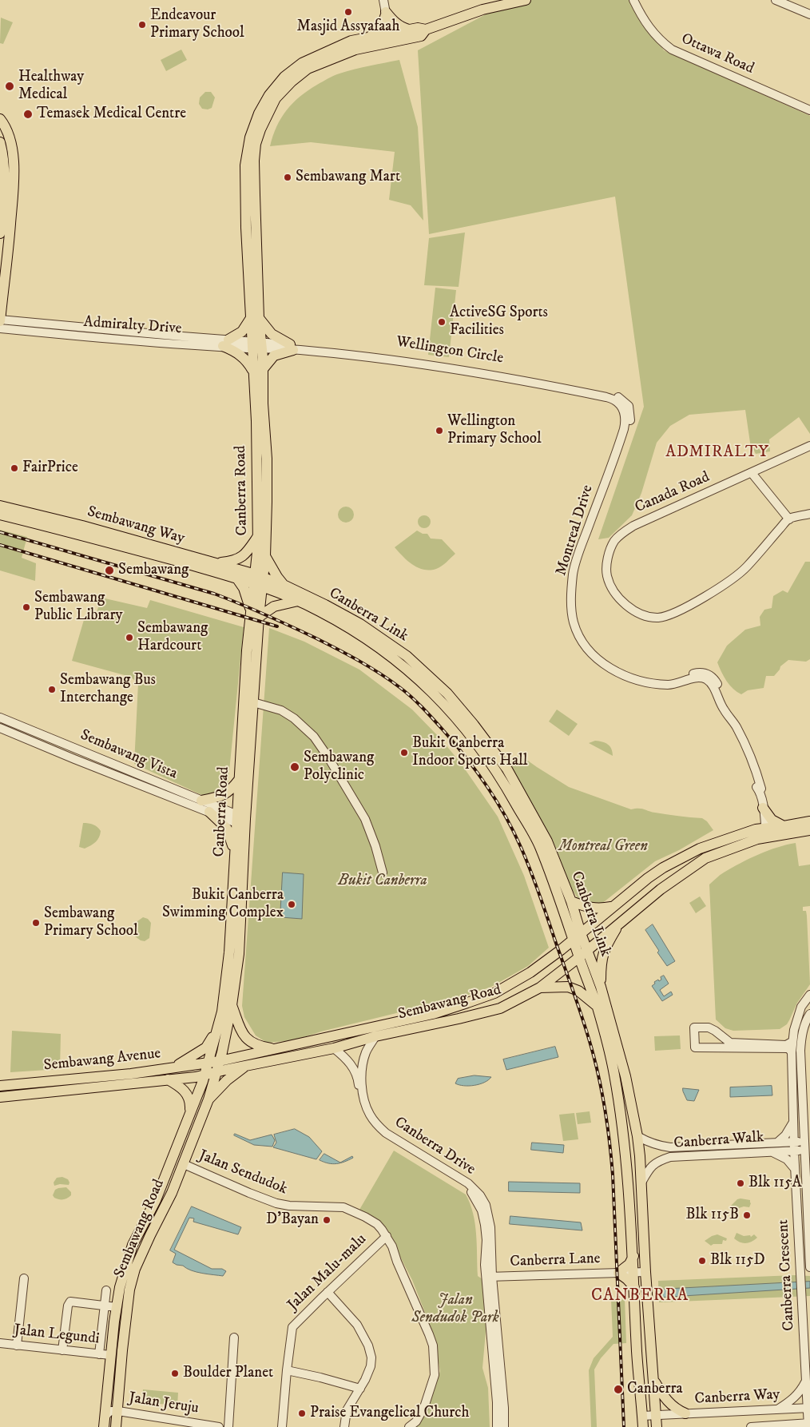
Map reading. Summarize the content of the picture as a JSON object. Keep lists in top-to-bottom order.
{
  "streets": {
    "main road": [
      "Canberra Road",
      "Sembawang Way",
      "Canberra Link",
      "Sembawang Road",
      "Sembawang Avenue"
    ],
    "street": [
      "Ottawa Road",
      "Admiralty Drive",
      "Wellington Circle",
      "Canada Road",
      "Montreal Drive",
      "Sembawang Vista",
      "Canberra Walk",
      "Canberra Drive",
      "Jalan Sendudok",
      "Canberra Lane",
      "Jalan Malu-malu",
      "Canberra Crescent",
      "Jalan Legundi",
      "Canberra Way",
      "Jalan Jeruju"
    ]
  },
  "crossings": [
    ["Admiralty Drive", "Wellington Circle"],
    ["Admiralty Drive", "Canberra Road"],
    ["Wellington Circle", "Canberra Road"],
    ["Wellington Circle", "Montreal Drive"],
    ["Canberra Road", "Sembawang Way"],
    ["Canberra Road", "Canberra Link"],
    ["Canberra Road", "Sembawang Vista"],
    ["Canberra Road", "Sembawang Road"],
    ["Canberra Road", "Sembawang Avenue"],
    ["Sembawang Way", "Canberra Link"],
    ["Canberra Link", "Sembawang Road"],
    ["Canberra Link", "Canberra Walk"],
    ["Canberra Link", "Canberra Way"],
    ["Sembawang Road", "Sembawang Avenue"],
    ["Sembawang Road", "Canberra Drive"],
    ["Sembawang Road", "Jalan Sendudok"],
    ["Sembawang Road", "Jalan Legundi"],
    ["Sembawang Road", "Jalan Jeruju"],
    ["Canberra Walk", "Canberra Crescent"],
    ["Canberra Drive", "Canberra Lane"],
    ["Jalan Sendudok", "Jalan Malu-malu"],
    ["Canberra Crescent", "Canberra Way"]
  ],
  "districts": ["ADMIRALTY", "CANBERRA"],
  "parks": ["Montreal Green", "Bukit Canberra", "Jalan Sendudok Park"],
  "places": [
    "Masjid Assyafaah",
    "Endeavour Primary School",
    "Healthway Medical",
    "Temasek Medical Centre",
    "Sembawang Mart",
    "ActiveSG Sports Facilities",
    "Wellington Primary School",
    "FairPrice",
    "Sembawang",
    "Sembawang Public Library",
    "Sembawang Hardcourt",
    "Sembawang Bus Interchange",
    "Bukit Canberra Indoor Sports Hall",
    "Sembawang Polyclinic",
    "Bukit Canberra Swimming Complex",
    "Sembawang Primary School",
    "Blk 115A",
    "Blk 115B",
    "D'Bayan",
    "Blk 115D",
    "Boulder Planet",
    "Canberra",
    "Praise Evangelical Church"
  ]
}
